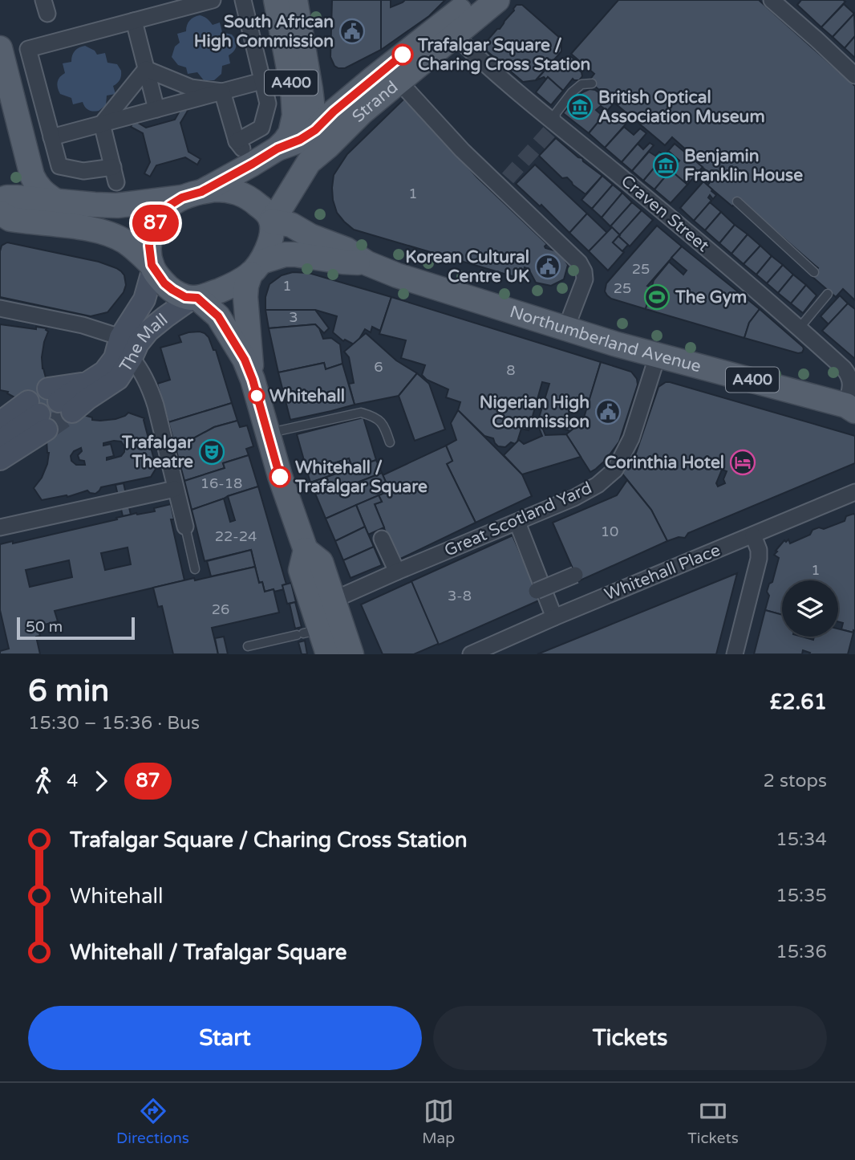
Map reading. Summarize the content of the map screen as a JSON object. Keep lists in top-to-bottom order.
{
  "streets": {
    "main road": ["A400", "Strand", "Northumberland Avenue"],
    "street": [
      "Craven Street",
      "The Mall",
      "Great Scotland Yard",
      "Whitehall Place"
    ]
  },
  "crossings": [
    ["A400", "Strand"],
    ["Strand", "Craven Street"],
    ["Strand", "Northumberland Avenue"],
    ["Strand", "The Mall"],
    ["Craven Street", "Northumberland Avenue"],
    ["Northumberland Avenue", "The Mall"],
    ["Northumberland Avenue", "Great Scotland Yard"]
  ],
  "places": {
    "public building": ["South African High Commission", "Korean Cultural Centre UK", "Nigerian High Commission"],
    "other": ["Trafalgar Square / Charing Cross Station", "Whitehall", "Whitehall / Trafalgar Square"],
    "museum": ["British Optical Association Museum", "Benjamin Franklin House"],
    "sports": ["The Gym"],
    "theatre": ["Trafalgar Theatre"],
    "hotel": ["Corinthia Hotel"]
  },
  "lines": ["bus line 87"],
  "house_numbers": [
    "1",
    "25",
    "1",
    "25",
    "3",
    "6",
    "8",
    "16-18",
    "10",
    "22-24",
    "1",
    "3-8",
    "26"
  ],
  "scale_bar": "50 m",
  "page": {
    "on_map": "87",
    "scale": "50 m",
    "heading": ["6 min", "15:30 – 15:36 · Bus", "£2.61"],
    "legs": ["4", "87", "2 stops"],
    "list": [
      {
        "name": "Trafalgar Square / Charing Cross Station",
        "value": "15:34"
      },
      {
        "name": "Whitehall",
        "value": "15:35"
      },
      {
        "name": "Whitehall / Trafalgar Square",
        "value": "15:36"
      }
    ],
    "buttons": ["Start", "Tickets"],
    "tabs": ["Directions", "Map", "Tickets"]
  }
}
